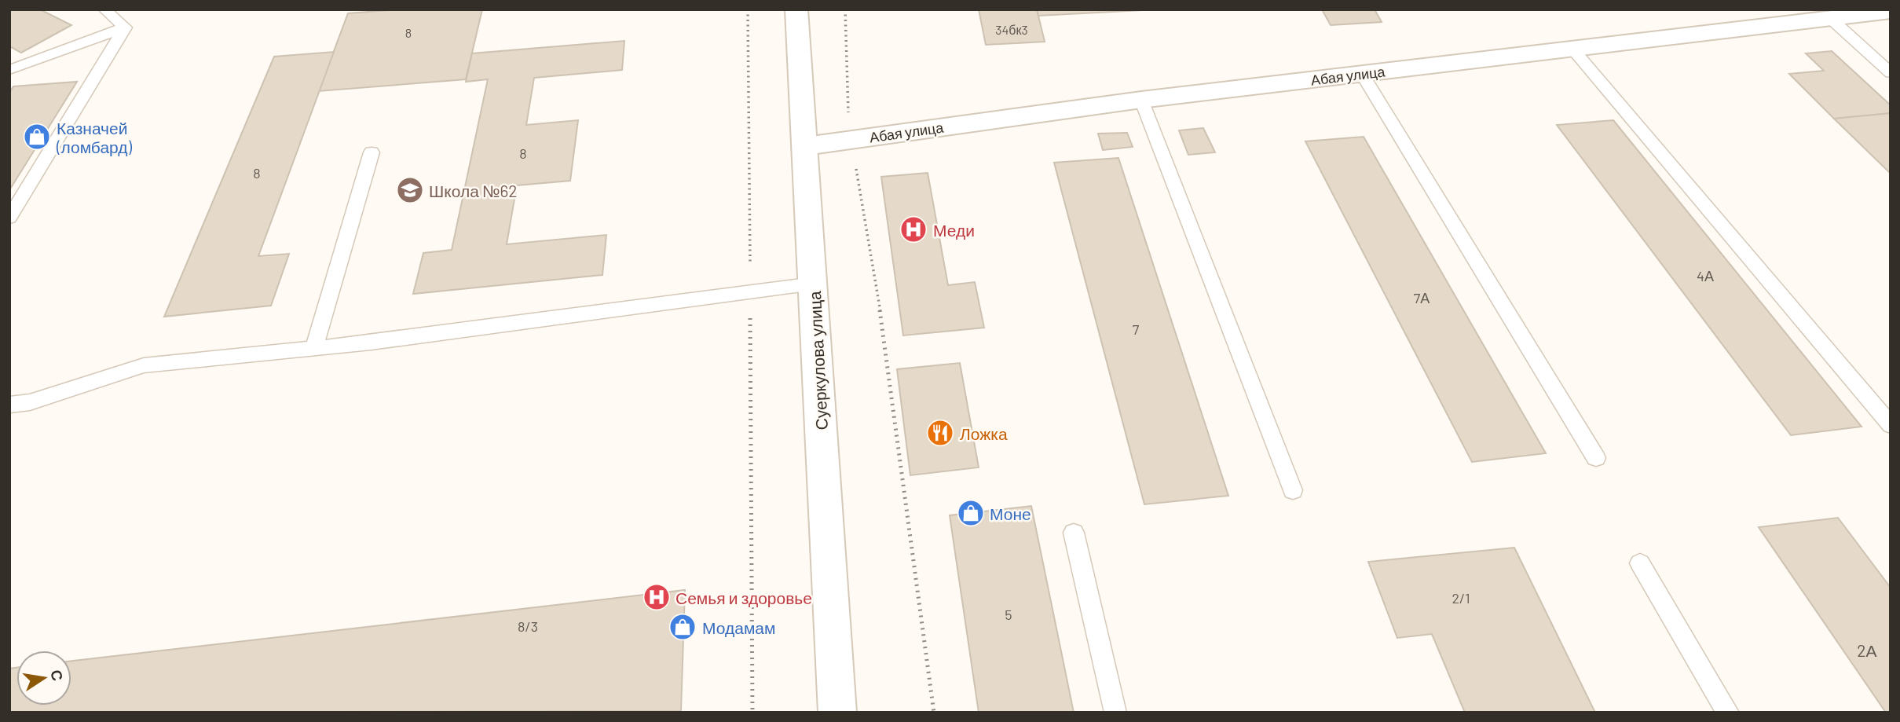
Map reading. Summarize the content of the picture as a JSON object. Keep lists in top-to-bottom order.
{
  "streets": {
    "street": ["Абая улица", "Суеркулова улица"]
  },
  "crossings": [
    ["Абая улица", "Суеркулова улица"]
  ],
  "places": {
    "shop": ["Казначей (ломбард)", "Моне", "Модамам"],
    "school or university": ["Школа №62"],
    "hospital": ["Меди", "Семья и здоровье"],
    "restaurant": ["Ложка"]
  },
  "house_numbers": [
    "34бк3",
    "8",
    "8",
    "8",
    "4А",
    "7А",
    "7",
    "2/1",
    "5",
    "8/3",
    "2А"
  ],
  "north": "right"
}
